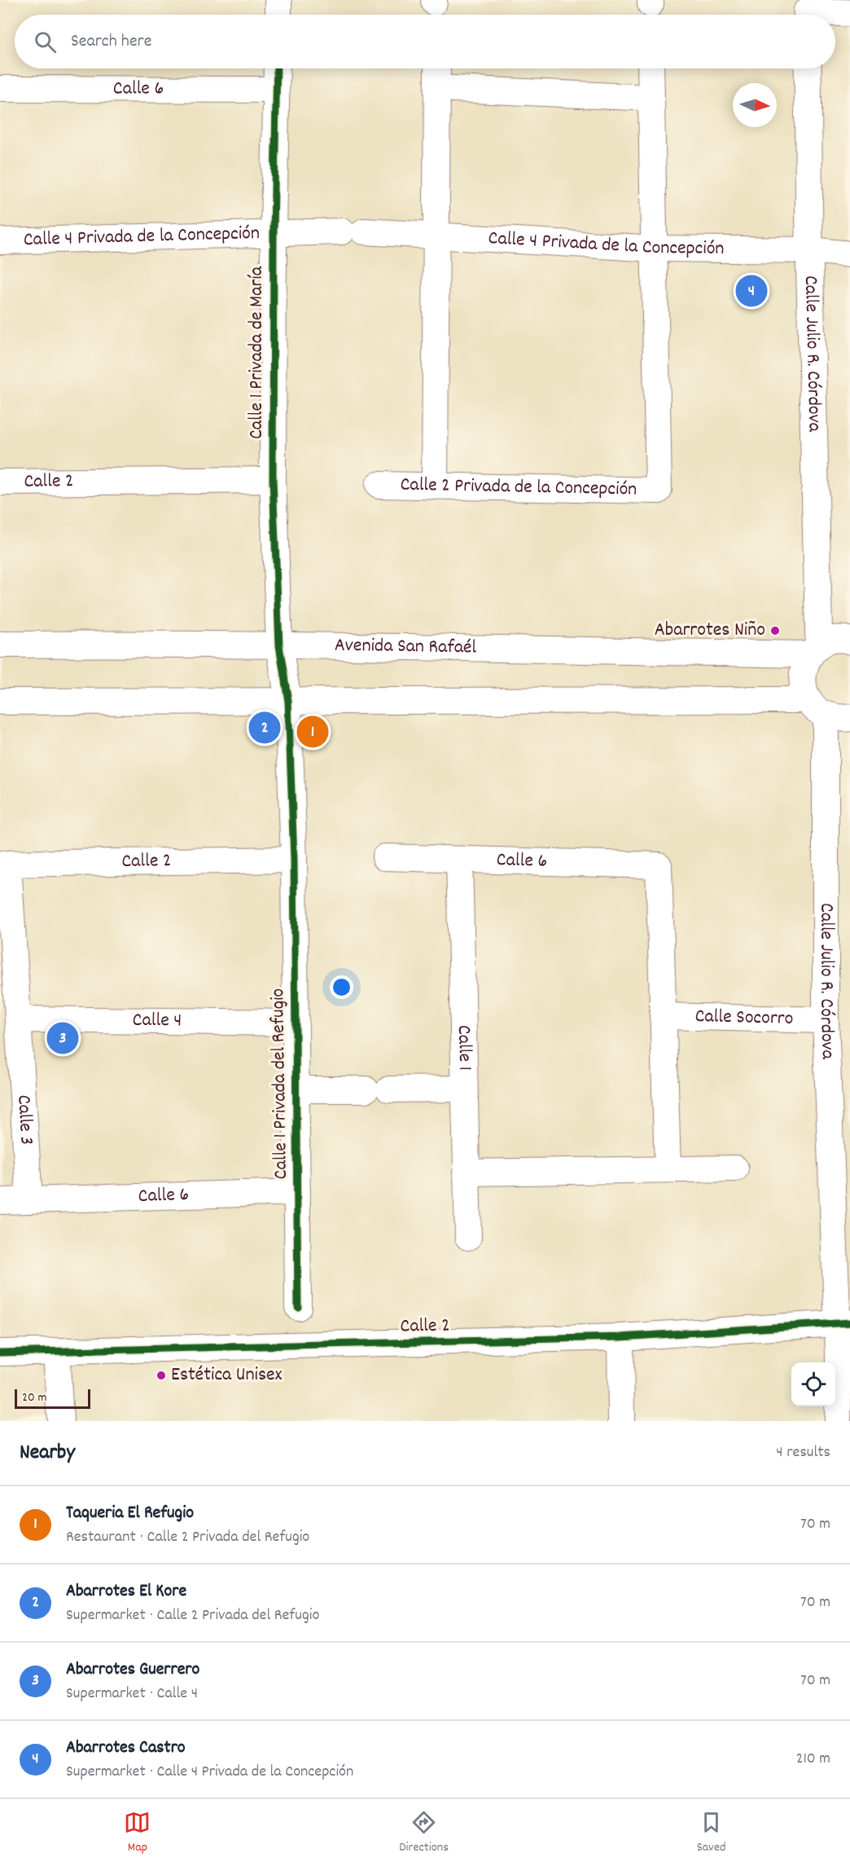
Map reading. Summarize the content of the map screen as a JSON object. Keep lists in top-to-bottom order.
{
  "streets": {
    "street": [
      "Calle 6",
      "Calle 4 Privada de la Concepción",
      "Calle 1 Privada de María",
      "Calle Julio R. Córdova",
      "Calle 2",
      "Calle 2 Privada de la Concepción",
      "Avenida San Rafaél",
      "Calle Socorro",
      "Calle 4",
      "Calle 1",
      "Calle 1 Privada del Refugio",
      "Calle 3"
    ]
  },
  "crossings": [
    ["Calle 6", "Calle 1 Privada de María"],
    ["Calle 6", "Calle Socorro"],
    ["Calle 6", "Calle 1"],
    ["Calle 6", "Calle 1 Privada del Refugio"],
    ["Calle 6", "Calle 3"],
    ["Calle 4 Privada de la Concepción", "Calle 1 Privada de María"],
    ["Calle 4 Privada de la Concepción", "Calle Julio R. Córdova"],
    ["Calle 4 Privada de la Concepción", "Calle 2 Privada de la Concepción"],
    ["Calle 1 Privada de María", "Calle 2"],
    ["Calle 1 Privada de María", "Avenida San Rafaél"],
    ["Calle 1 Privada de María", "Calle 1 Privada del Refugio"],
    ["Calle Julio R. Córdova", "Calle 2"],
    ["Calle Julio R. Córdova", "Avenida San Rafaél"],
    ["Calle Julio R. Córdova", "Calle Socorro"],
    ["Calle 2", "Calle 1 Privada del Refugio"],
    ["Calle 2", "Calle 3"],
    ["Calle 4", "Calle 1 Privada del Refugio"],
    ["Calle 4", "Calle 3"]
  ],
  "places": ["Abarrotes Niño", "Estética Unisex"],
  "scale_bar": "20 m",
  "north": "right",
  "page": {
    "search": "Search here",
    "pins": [
      "4",
      "2",
      "1",
      "3"
    ],
    "scale": "20 m",
    "heading": ["Nearby", "4 results"],
    "list": [
      {
        "mark": "1",
        "name": "Taqueria El Refugio",
        "note": "Restaurant · Calle 2 Privada del Refugio",
        "value": "70 m"
      },
      {
        "mark": "2",
        "name": "Abarrotes El Kore",
        "note": "Supermarket · Calle 2 Privada del Refugio",
        "value": "70 m"
      },
      {
        "mark": "3",
        "name": "Abarrotes Guerrero",
        "note": "Supermarket · Calle 4",
        "value": "70 m"
      },
      {
        "mark": "4",
        "name": "Abarrotes Castro",
        "note": "Supermarket · Calle 4 Privada de la Concepción",
        "value": "210 m"
      }
    ],
    "nav": ["Map", "Directions", "Saved"]
  }
}
